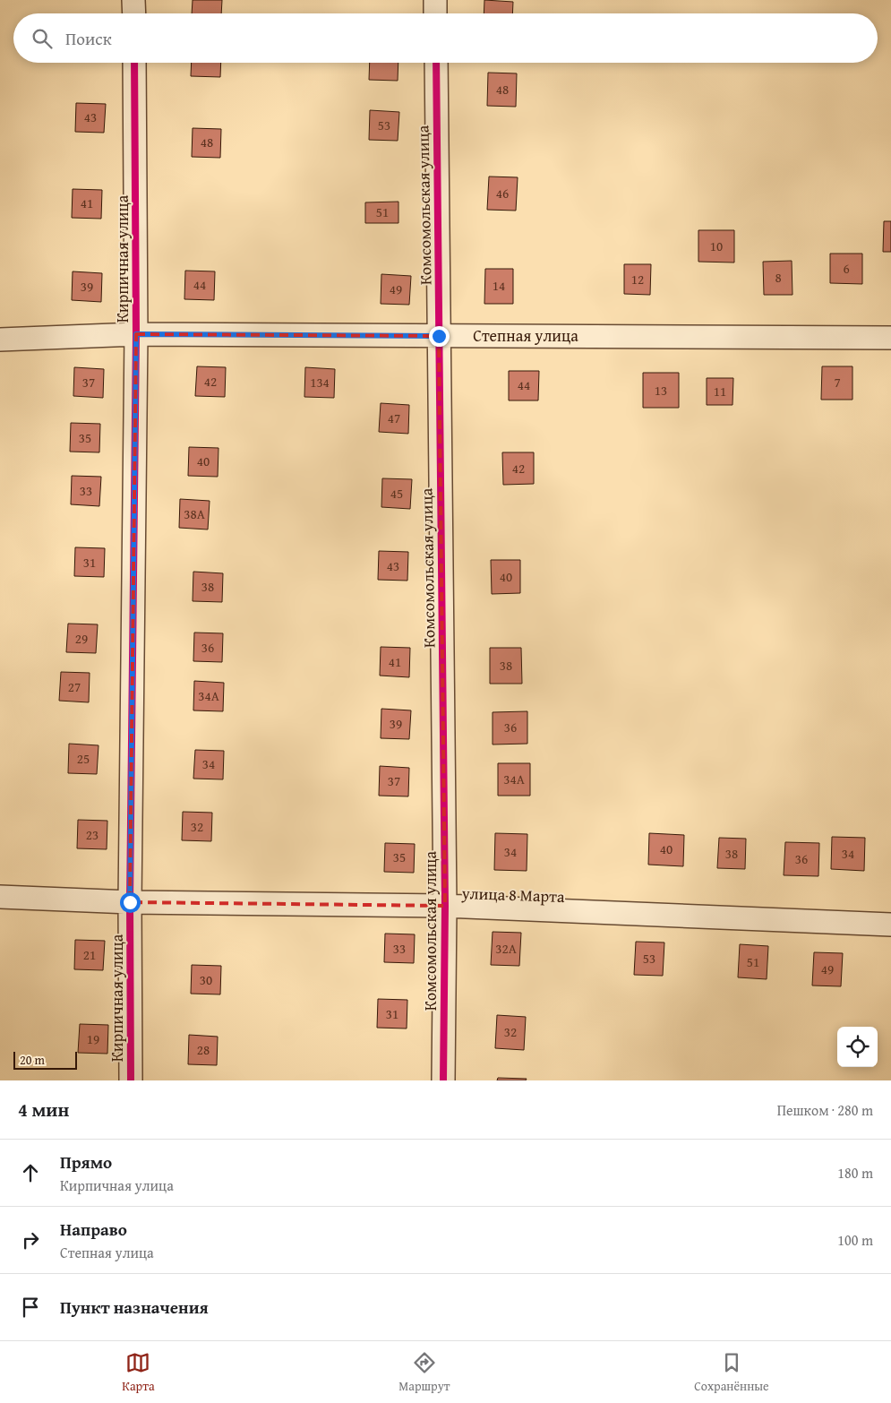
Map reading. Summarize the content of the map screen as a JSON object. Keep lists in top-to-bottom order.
{
  "streets": {
    "street": [
      "Комсомольская улица",
      "Кирпичная улица",
      "Степная улица",
      "улица 8 Марта"
    ]
  },
  "crossings": [
    ["Комсомольская улица", "Степная улица"],
    ["Комсомольская улица", "улица 8 Марта"],
    ["Кирпичная улица", "Степная улица"],
    ["Кирпичная улица", "улица 8 Марта"]
  ],
  "house_numbers": [
    "48",
    "43",
    "53",
    "48",
    "46",
    "41",
    "51",
    "10",
    "6",
    "8",
    "12",
    "44",
    "14",
    "39",
    "49",
    "42",
    "37",
    "134",
    "7",
    "44",
    "13",
    "11",
    "47",
    "35",
    "40",
    "42",
    "33",
    "45",
    "38А",
    "31",
    "43",
    "40",
    "38",
    "29",
    "36",
    "41",
    "38",
    "27",
    "34А",
    "39",
    "36",
    "25",
    "34",
    "34А",
    "37",
    "32",
    "23",
    "40",
    "34",
    "38",
    "34",
    "35",
    "36",
    "33",
    "32А",
    "21",
    "53",
    "51",
    "49",
    "30",
    "31",
    "32",
    "19",
    "28"
  ],
  "scale_bar": "20 m",
  "page": {
    "search": "Поиск",
    "scale": "20 m",
    "heading": ["4 мин", "Пешком · 280 m"],
    "list": [
      ["Прямо", "Кирпичная улица", "180 m"],
      ["Направо", "Степная улица", "100 m"],
      "Пункт назначения"
    ],
    "nav": ["Карта", "Маршрут", "Сохранённые"]
  }
}
